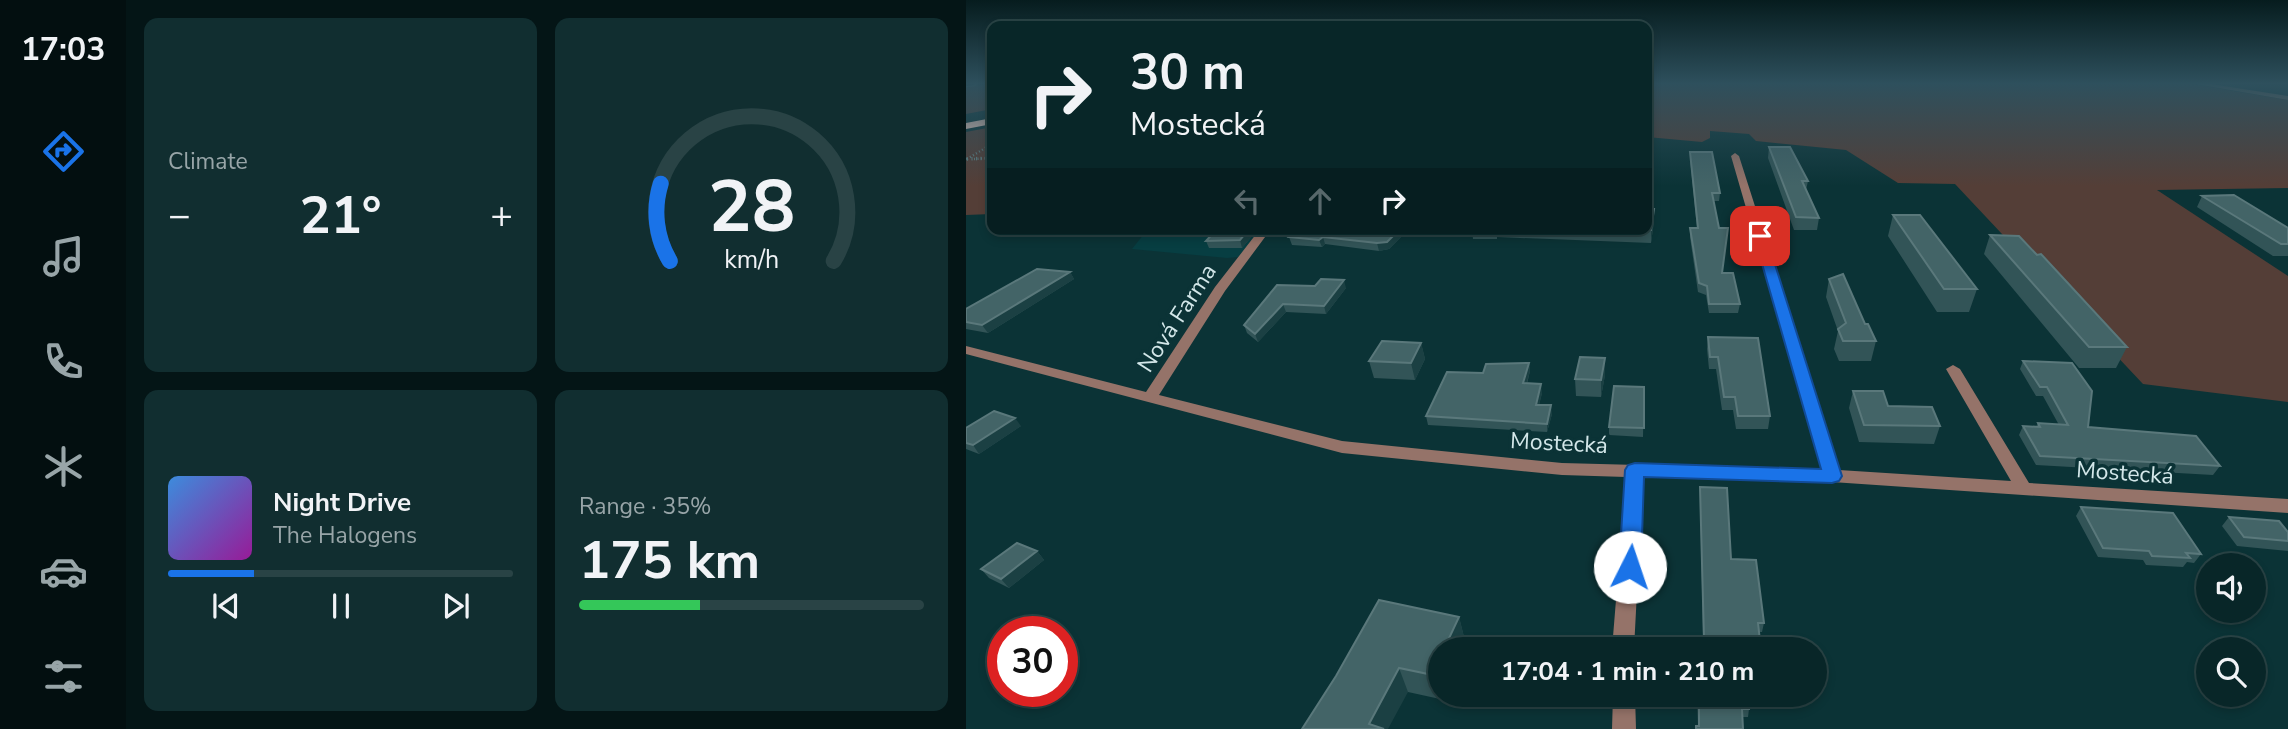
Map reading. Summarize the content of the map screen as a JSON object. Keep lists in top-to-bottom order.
{
  "streets": {
    "street": ["Nová Farma", "Mostecká"]
  },
  "crossings": [
    ["Nová Farma", "Mostecká"]
  ],
  "page": {
    "tabs": "17:03",
    "tile": [
      "Climate",
      ["Range · 35%", "175 km"]
    ],
    "turn": ["30 m", "Mostecká"],
    "heat": ["−", "21°", "+"],
    "song": ["Night Drive", "The Halogens"],
    "limit": "30",
    "trip": "17:04 · 1 min · 210 m",
    "gauge": ["28", "km/h"]
  }
}
